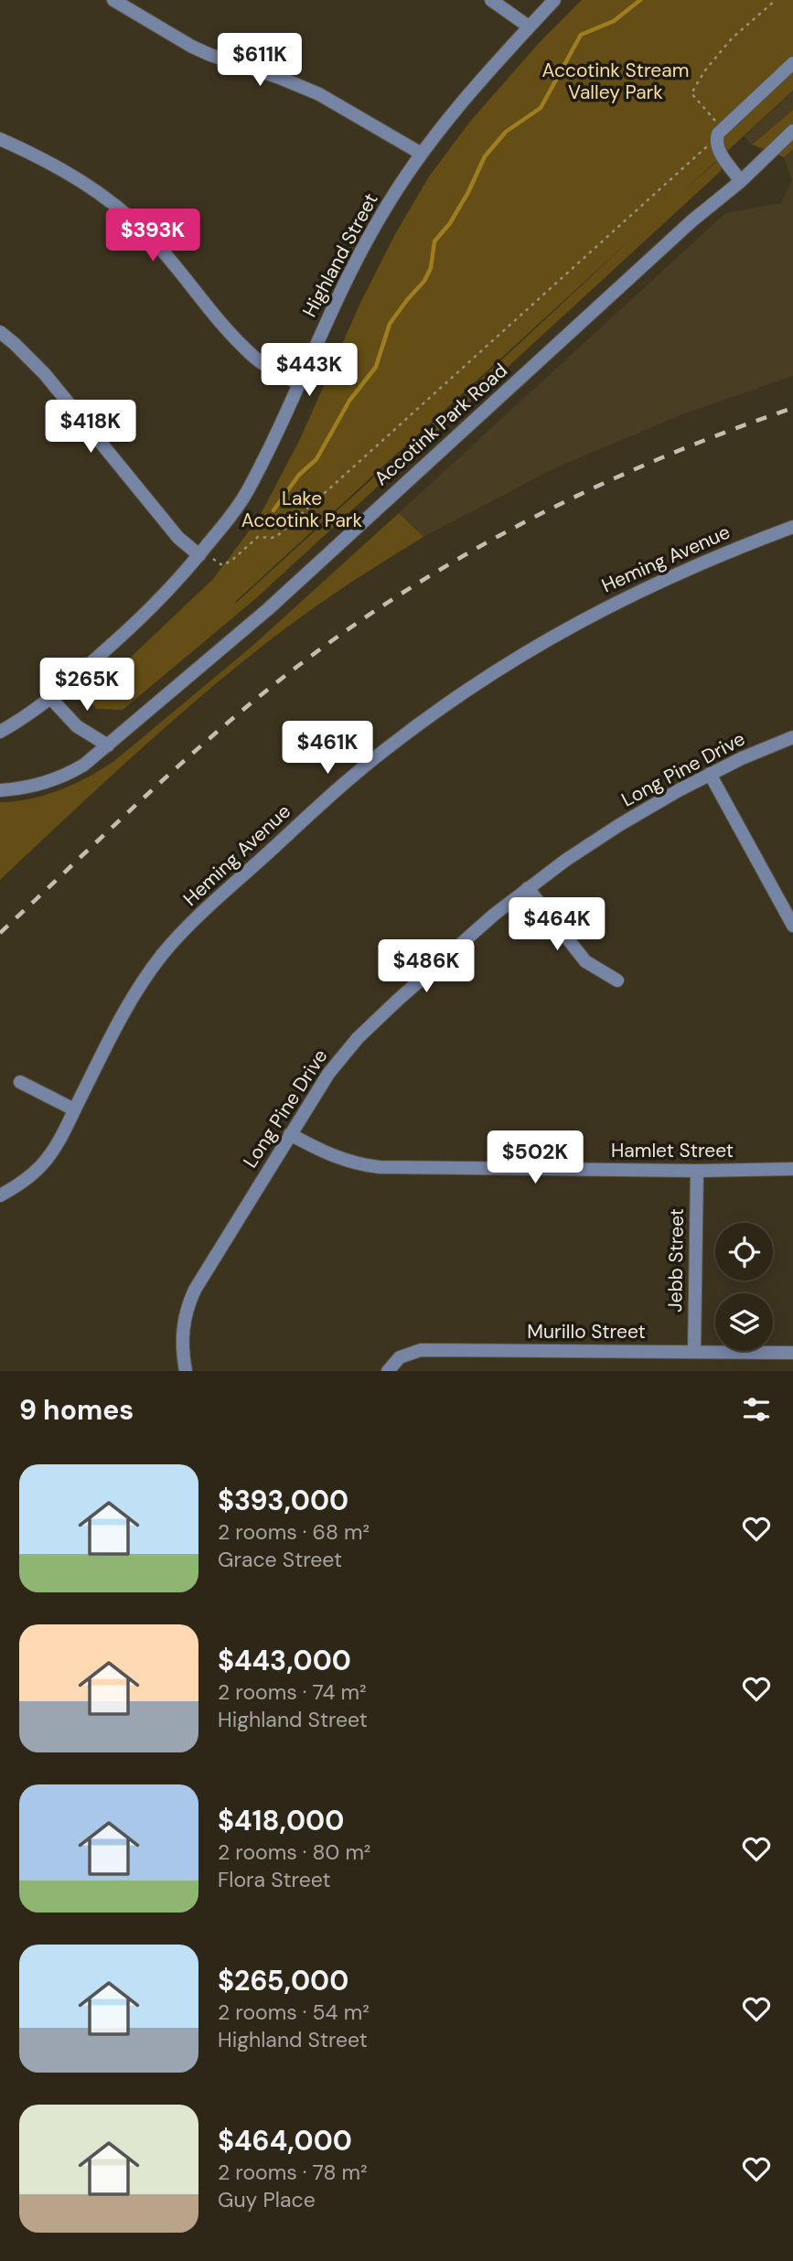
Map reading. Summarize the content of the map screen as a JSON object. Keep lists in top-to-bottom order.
{
  "streets": {
    "street": [
      "Highland Street",
      "Accotink Park Road",
      "Heming Avenue",
      "Long Pine Drive",
      "Hamlet Street",
      "Jebb Street",
      "Murillo Street"
    ]
  },
  "crossings": [
    ["Long Pine Drive", "Hamlet Street"],
    ["Hamlet Street", "Jebb Street"],
    ["Jebb Street", "Murillo Street"]
  ],
  "parks": ["Accotink Stream Valley Park", "Lake Accotink Park"],
  "page": {
    "price": [
      "$611K",
      "$393K",
      "$443K",
      "$418K",
      "$265K",
      "$461K",
      "$464K",
      "$486K",
      "$502K"
    ],
    "heading": "9 homes",
    "list": [
      {
        "name": "$393,000",
        "note": "2 rooms · 68 m² · Grace Street"
      },
      {
        "name": "$443,000",
        "note": "2 rooms · 74 m² · Highland Street"
      },
      {
        "name": "$418,000",
        "note": "2 rooms · 80 m² · Flora Street"
      },
      {
        "name": "$265,000",
        "note": "2 rooms · 54 m² · Highland Street"
      },
      {
        "name": "$464,000",
        "note": "2 rooms · 78 m² · Guy Place"
      }
    ]
  }
}
